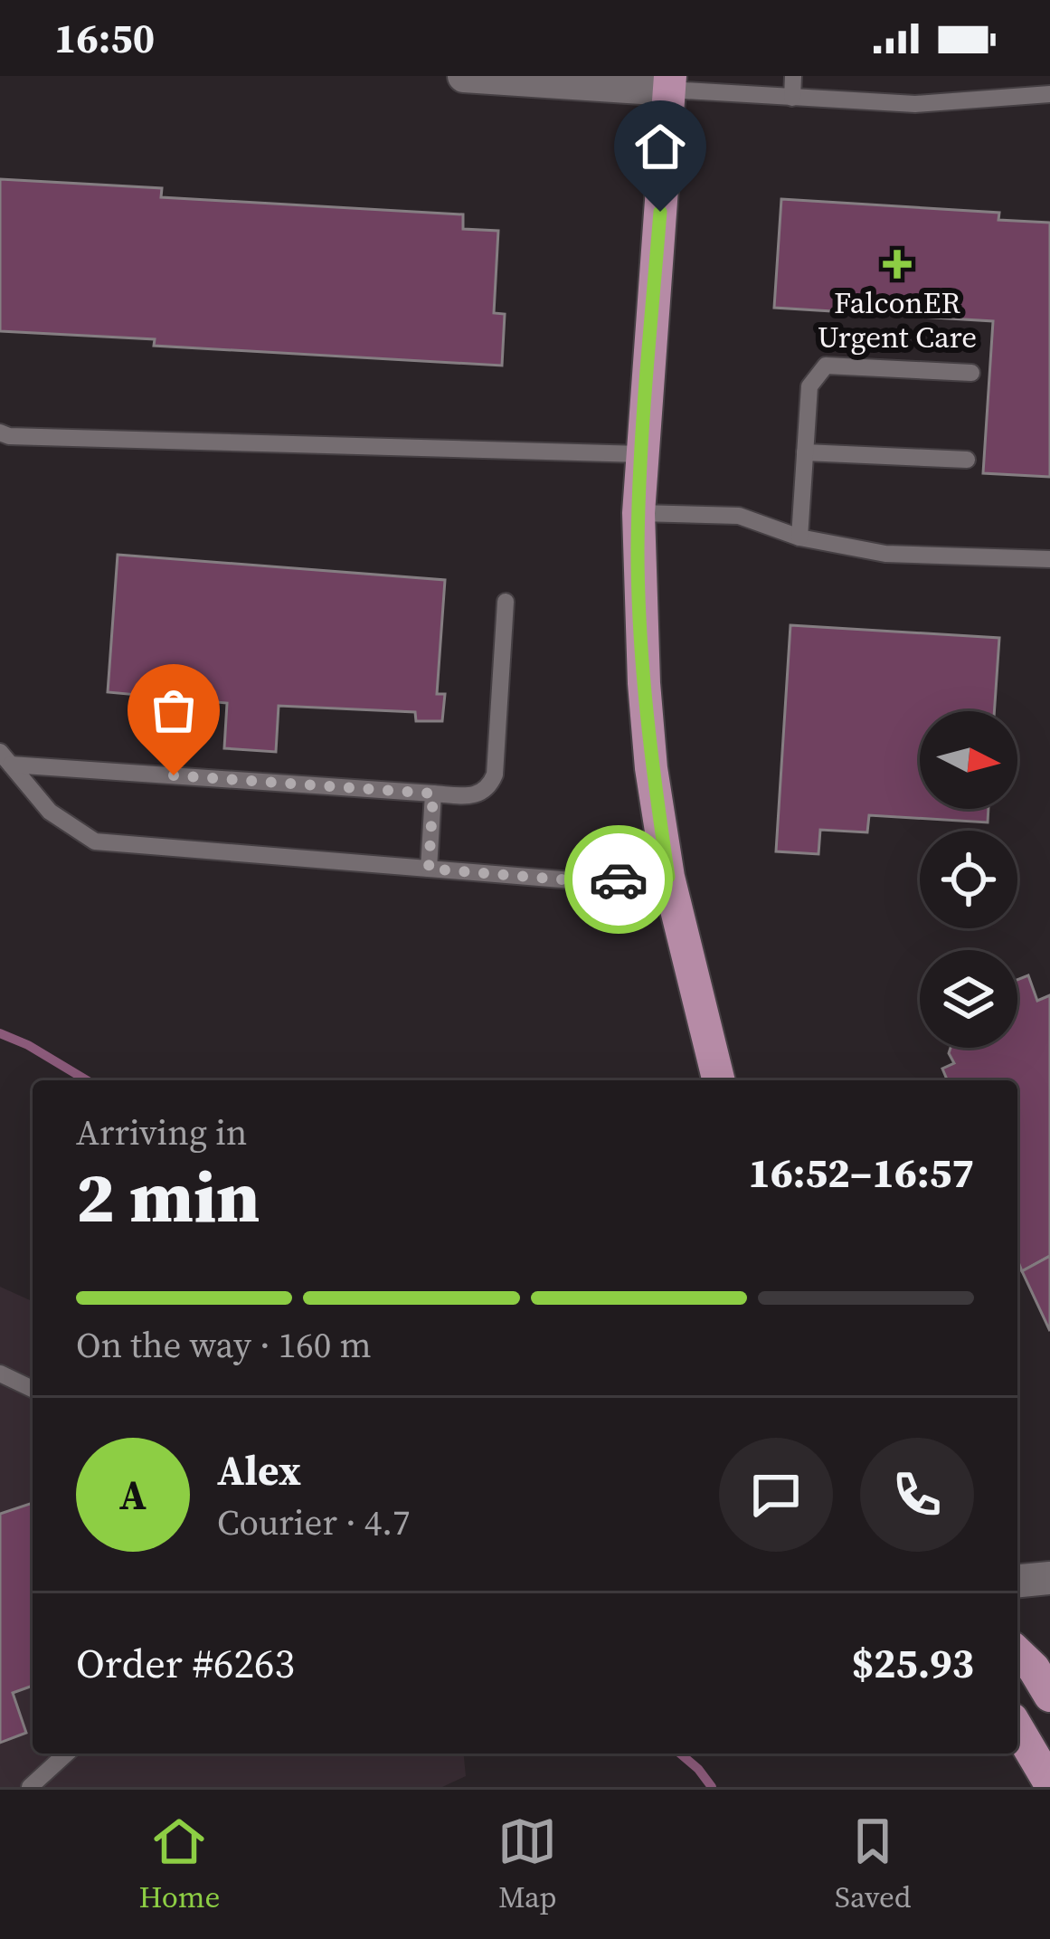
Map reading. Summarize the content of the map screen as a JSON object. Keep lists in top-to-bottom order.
{
  "places": {
    "health": ["FalconER Urgent Care"]
  },
  "north": "right",
  "page": {
    "status": "16:50",
    "heading": ["2 min", "Arriving in", "16:52–16:57"],
    "panel": [
      "Alex",
      "Courier · 4.7",
      "Order #6263",
      "$25.93"
    ],
    "bar": "On the way · 160 m",
    "round": "A",
    "tabs": ["Home", "Map", "Saved"]
  }
}
